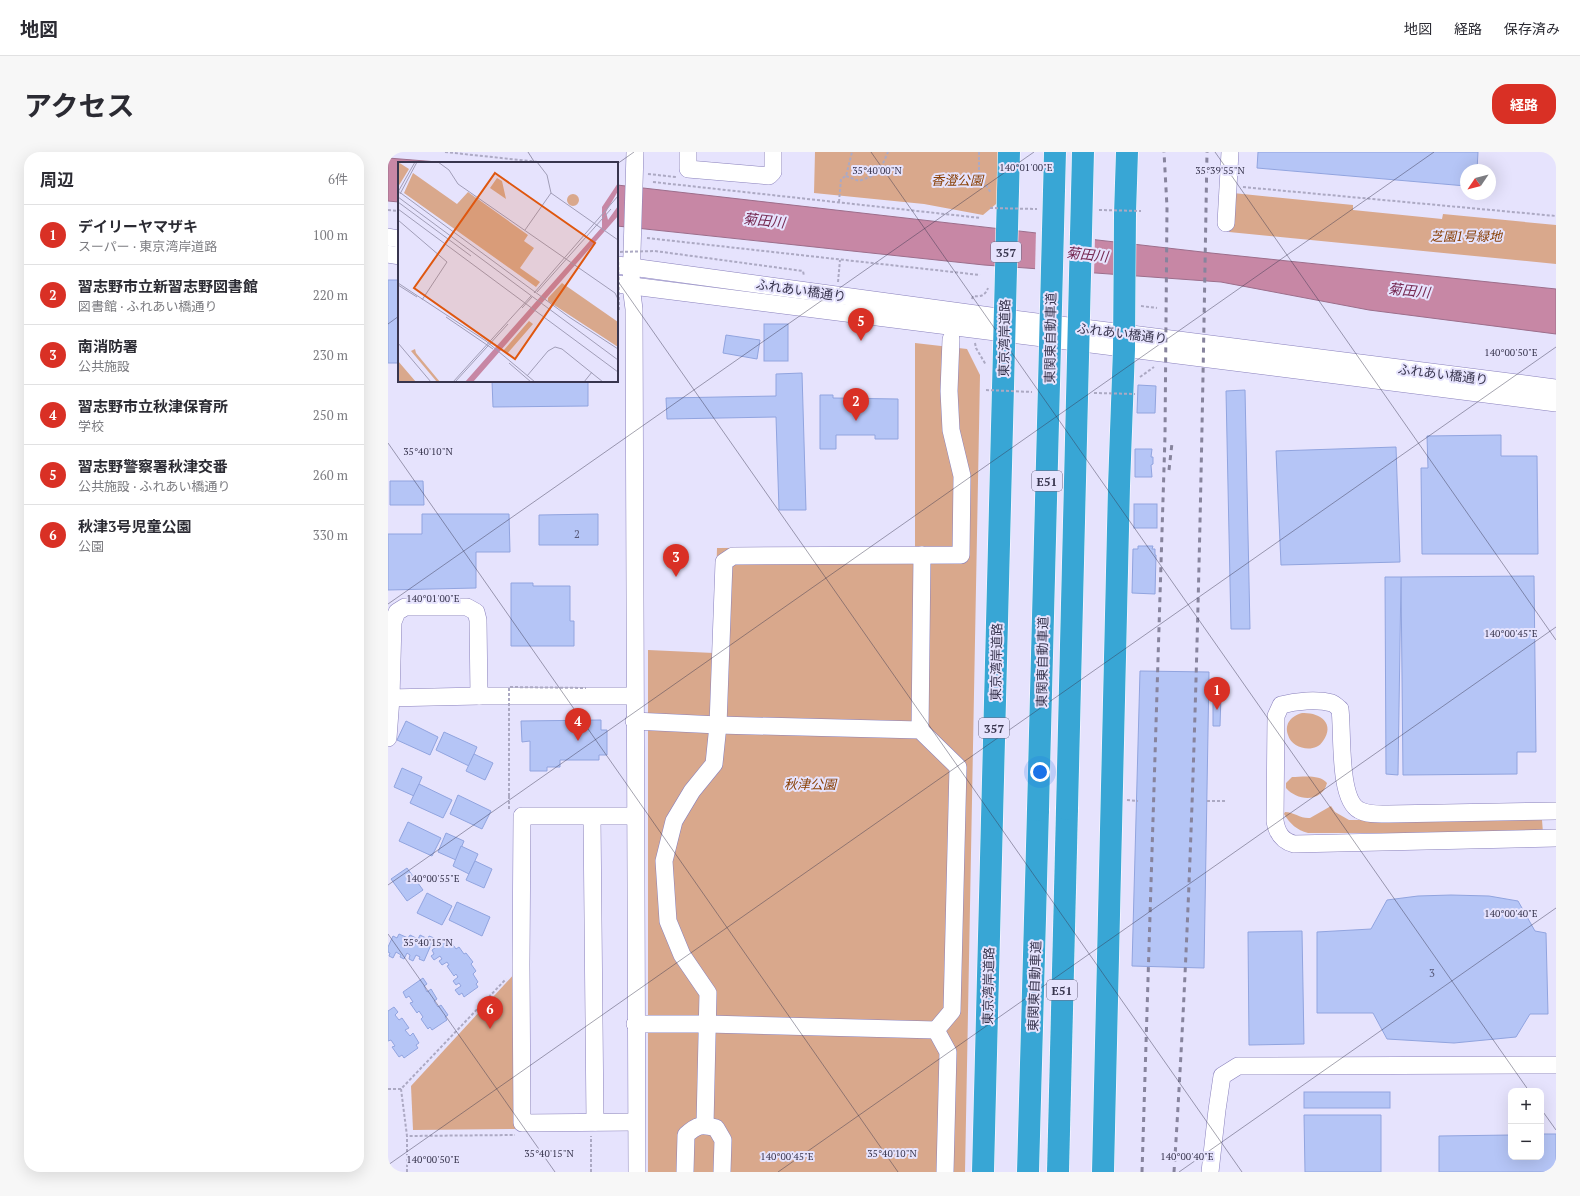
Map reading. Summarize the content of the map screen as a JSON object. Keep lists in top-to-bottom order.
{
  "streets": {
    "highway": [
      "357",
      "東京湾岸道路",
      "東関東自動車道",
      "E51"
    ],
    "street": ["ふれあい橋通り"]
  },
  "crossings": [
    ["ふれあい橋通り", "東京湾岸道路"]
  ],
  "water": ["菊田川"],
  "parks": ["香澄公園", "芝園1号緑地", "秋津公園"],
  "house_numbers": ["2", "3"],
  "north": "bottom left",
  "page": {
    "header": "地図",
    "nav": ["地図", "経路", "保存済み"],
    "title": "アクセス",
    "buttons": "経路",
    "heading": ["周辺", "6件"],
    "list": [
      {
        "mark": "1",
        "name": "デイリーヤマザキ",
        "note": "スーパー · 東京湾岸道路",
        "value": "100 m"
      },
      {
        "mark": "2",
        "name": "習志野市立新習志野図書館",
        "note": "図書館 · ふれあい橋通り",
        "value": "220 m"
      },
      {
        "mark": "3",
        "name": "南消防署",
        "note": "公共施設",
        "value": "230 m"
      },
      {
        "mark": "4",
        "name": "習志野市立秋津保育所",
        "note": "学校",
        "value": "250 m"
      },
      {
        "mark": "5",
        "name": "習志野警察署秋津交番",
        "note": "公共施設 · ふれあい橋通り",
        "value": "260 m"
      },
      {
        "mark": "6",
        "name": "秋津3号児童公園",
        "note": "公園",
        "value": "330 m"
      }
    ],
    "pins": [
      "5",
      "2",
      "3",
      "1",
      "4",
      "6"
    ],
    "map_buttons": ["+", "−"]
  },
  "coordinates": [
    "140°01'00\"E",
    "35°40'00\"N",
    "35°39'55\"N",
    "140°00'50\"E",
    "35°40'10\"N",
    "140°00'45\"E",
    "140°00'55\"E",
    "140°00'40\"E",
    "35°40'15\"N"
  ]
}
